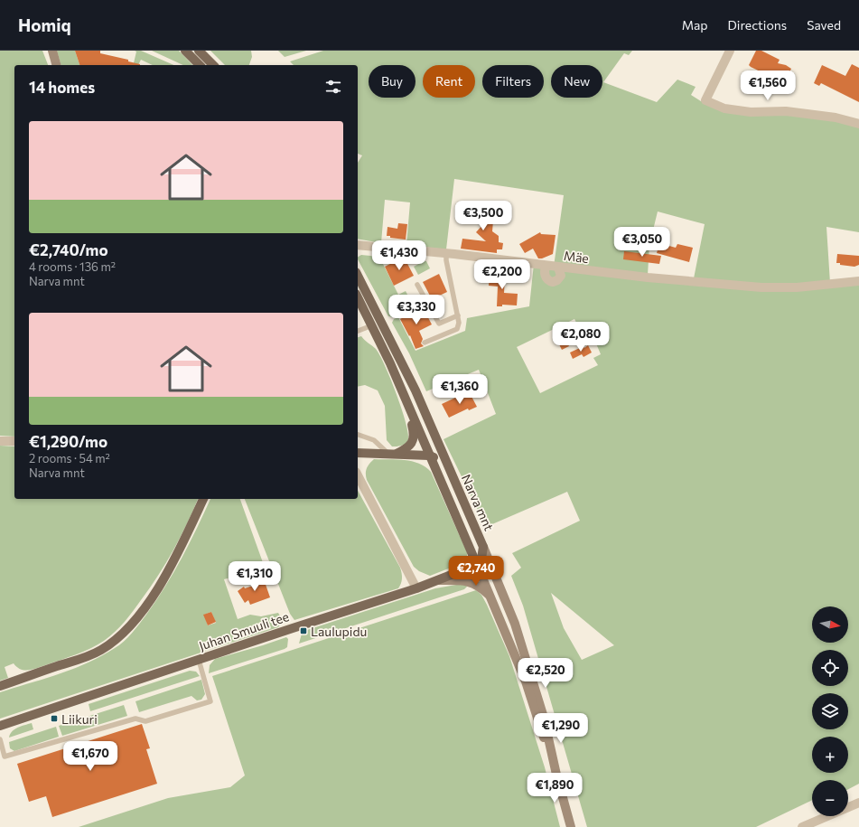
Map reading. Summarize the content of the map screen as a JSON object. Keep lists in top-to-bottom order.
{
  "streets": {
    "main road": ["Narva mnt", "Juhan Smuuli tee"],
    "street": ["Mäe"]
  },
  "crossings": [
    ["Narva mnt", "Juhan Smuuli tee"]
  ],
  "places": {
    "transit": ["Laulupidu", "Liikuri"]
  },
  "north": "right",
  "page": {
    "header": "Homiq",
    "nav": ["Map", "Directions", "Saved"],
    "chip": [
      "Buy",
      "Rent",
      "Filters",
      "New"
    ],
    "heading": "14 homes",
    "price": [
      "€1,560",
      "€3,500",
      "€3,050",
      "€1,430",
      "€2,200",
      "€3,330",
      "€2,080",
      "€1,360",
      "€2,740",
      "€1,310",
      "€2,520",
      "€1,290",
      "€1,670",
      "€1,890"
    ],
    "list": [
      {
        "name": "€2,740/mo",
        "note": "4 rooms · 136 m² · Narva mnt"
      },
      {
        "name": "€1,290/mo",
        "note": "2 rooms · 54 m² · Narva mnt"
      }
    ],
    "map_buttons": ["+", "−"]
  }
}
